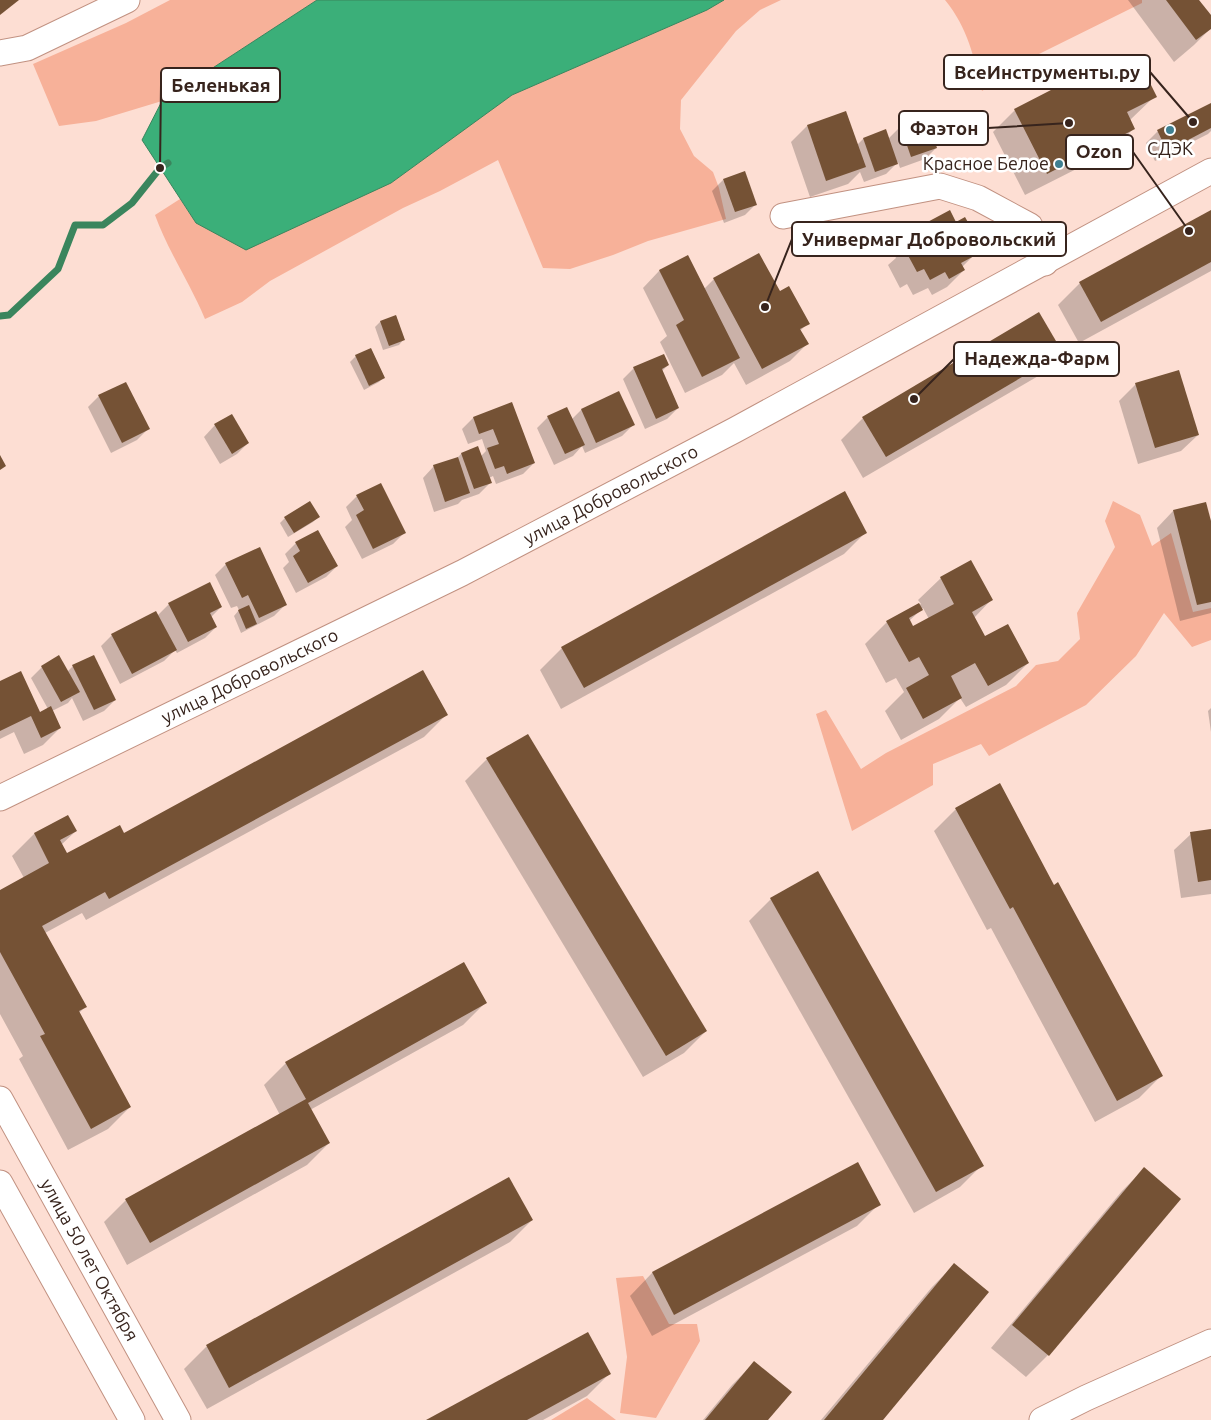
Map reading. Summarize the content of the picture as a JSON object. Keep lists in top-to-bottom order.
{
  "streets": {
    "street": ["улица Добровольского", "улица 50 лет Октября"]
  },
  "places": [
    "ВсеИнструменты.ру",
    "Фаэтон",
    "СДЭК",
    "Красное Белое",
    "Беленькая",
    "Ozon",
    "Универмаг Добровольский",
    "Надежда-Фарм"
  ]
}
